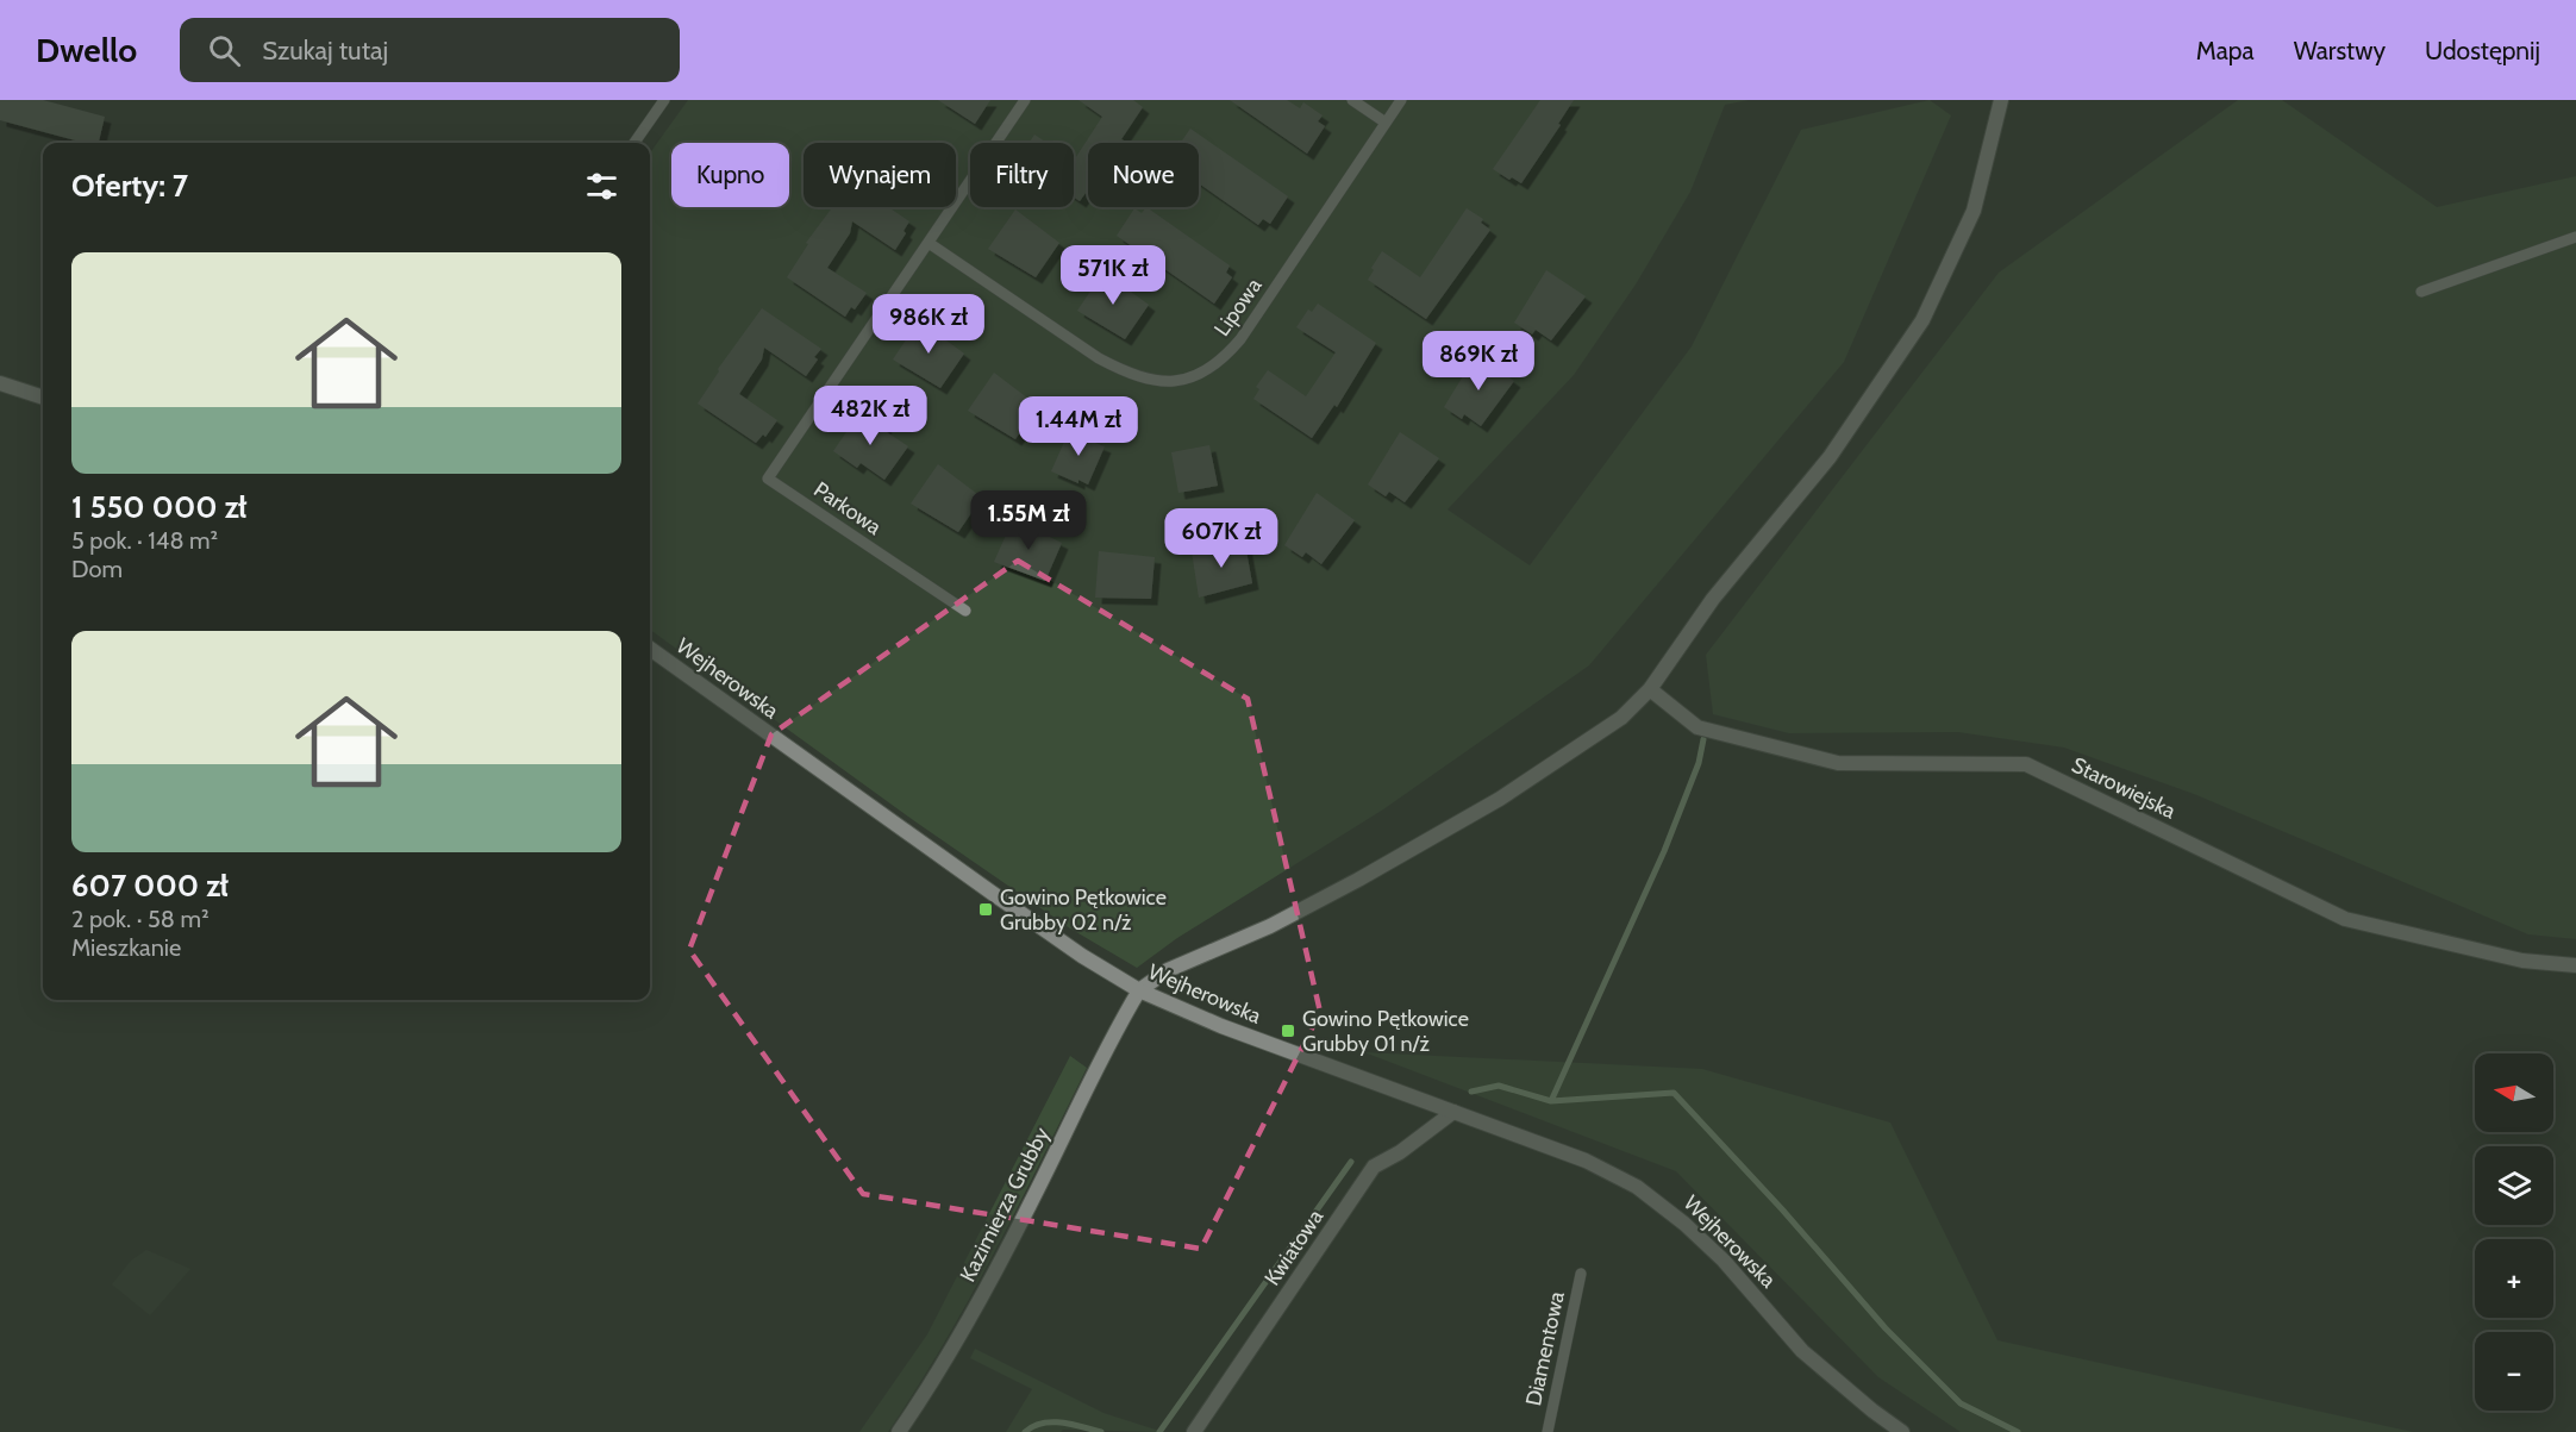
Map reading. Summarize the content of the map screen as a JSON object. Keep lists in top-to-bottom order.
{
  "streets": {
    "street": [
      "Wejherowska",
      "Starowiejska",
      "Kazimierza Grubby",
      "Kwiatowa"
    ],
    "lane": ["Lipowa", "Parkowa", "Diamentowa"]
  },
  "crossings": [
    ["Lipowa", "Parkowa"],
    ["Wejherowska", "Kazimierza Grubby"],
    ["Wejherowska", "Kwiatowa"]
  ],
  "places": {
    "transit": ["Gowino Pętkowice Grubby 02 n/ż", "Gowino Pętkowice Grubby 01 n/ż"]
  },
  "north": "left",
  "page": {
    "header": "Dwello",
    "search": "Szukaj tutaj",
    "nav": ["Mapa", "Warstwy", "Udostępnij"],
    "chip": [
      "Kupno",
      "Wynajem",
      "Filtry",
      "Nowe"
    ],
    "heading": "Oferty: 7",
    "list": [
      {
        "name": "1 550 000 zł",
        "note": "5 pok. · 148 m² · Dom"
      },
      {
        "name": "607 000 zł",
        "note": "2 pok. · 58 m² · Mieszkanie"
      }
    ],
    "price": [
      "571K zł",
      "986K zł",
      "869K zł",
      "482K zł",
      "1.44M zł",
      "1.55M zł",
      "607K zł"
    ],
    "map_buttons": ["+", "−"]
  }
}
